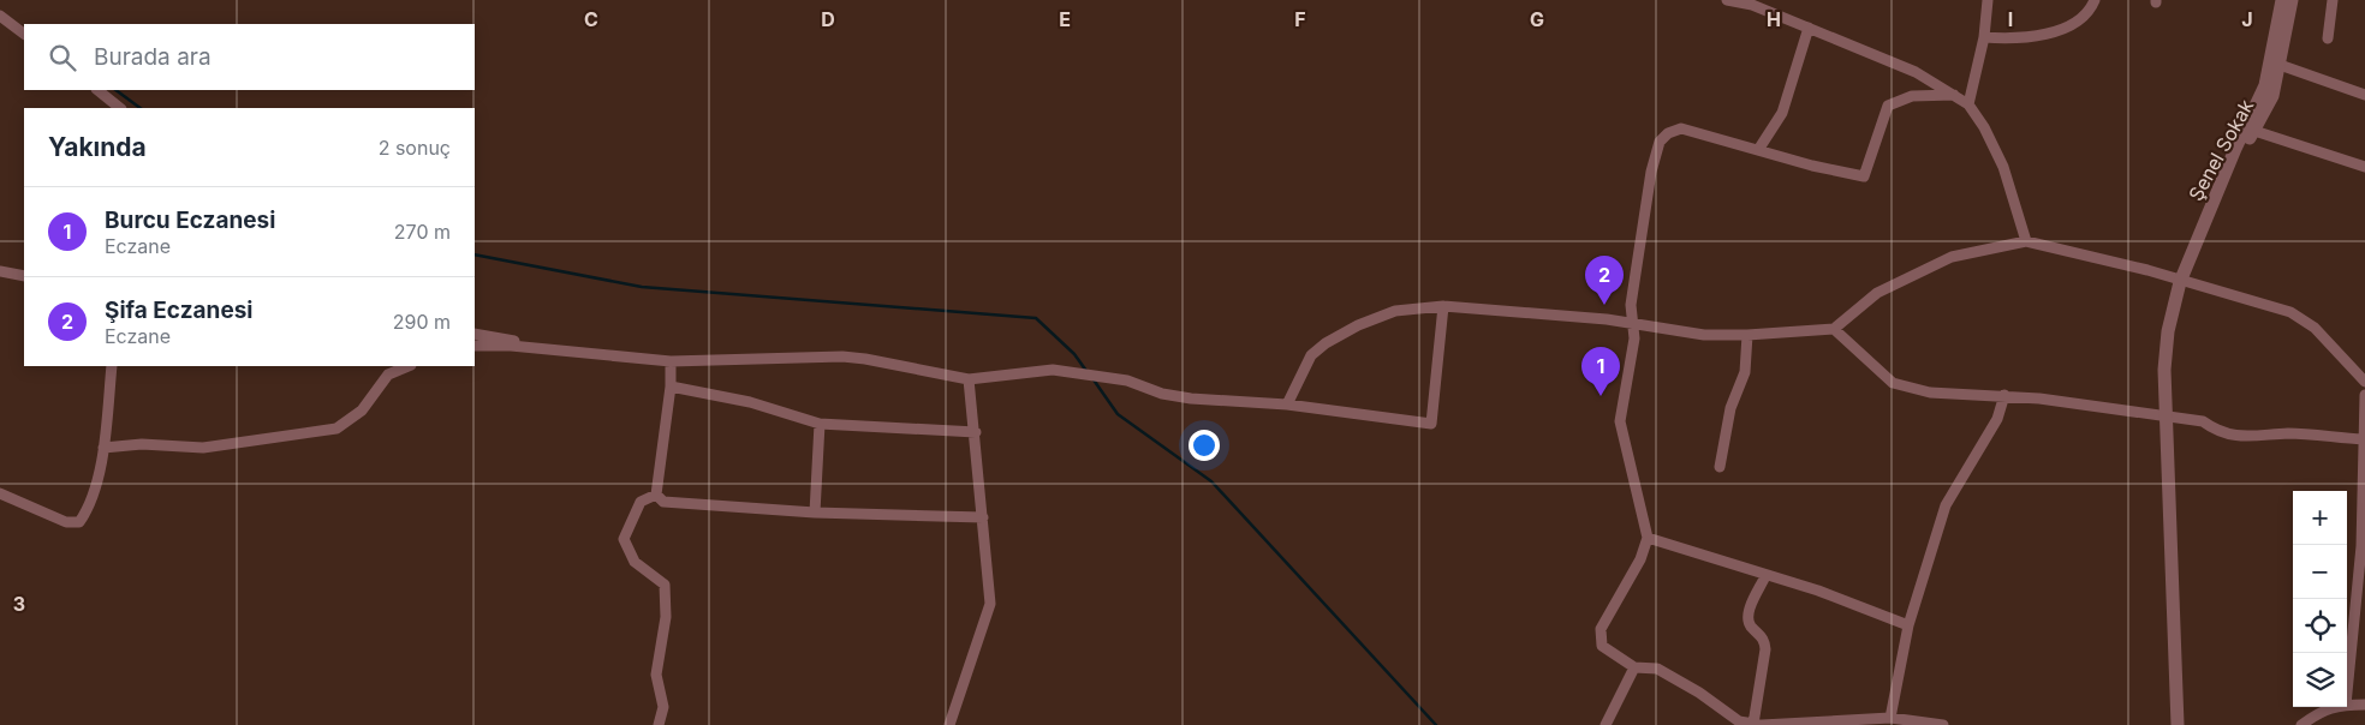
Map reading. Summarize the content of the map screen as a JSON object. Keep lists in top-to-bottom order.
{
  "streets": {
    "street": ["Şenel Sokak"]
  },
  "page": {
    "search": "Burada ara",
    "heading": ["Yakında", "2 sonuç"],
    "list": [
      {
        "mark": "1",
        "name": "Burcu Eczanesi",
        "note": "Eczane",
        "value": "270 m"
      },
      {
        "mark": "2",
        "name": "Şifa Eczanesi",
        "note": "Eczane",
        "value": "290 m"
      }
    ],
    "pins": ["2", "1"],
    "map_buttons": ["+", "−"]
  },
  "grid": {
    "columns": [
      "C",
      "D",
      "E",
      "F",
      "G",
      "H",
      "I",
      "J"
    ],
    "rows": ["3"]
  }
}
